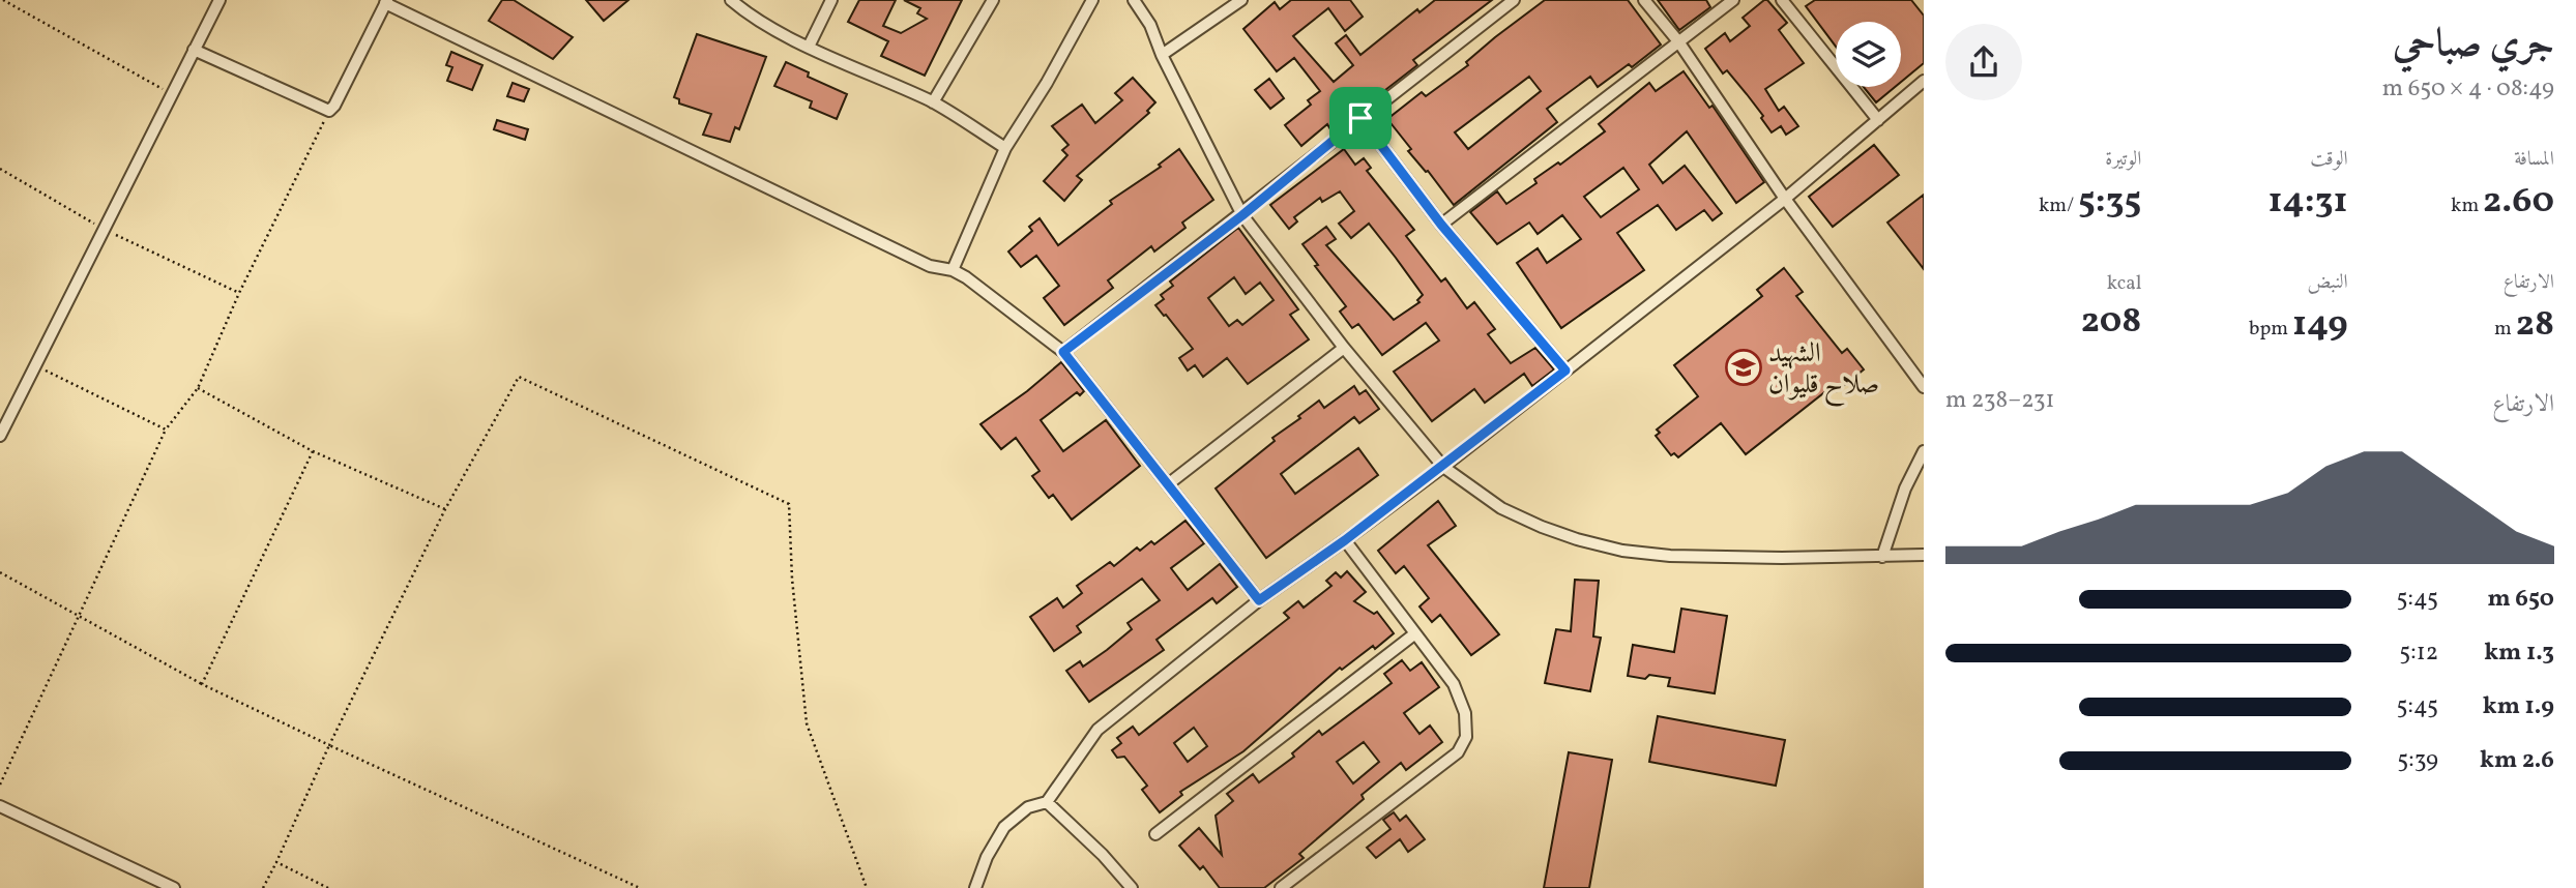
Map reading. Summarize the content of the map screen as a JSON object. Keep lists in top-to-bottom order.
{
  "places": {
    "school or university": ["الشهيد صلاح قليوان"]
  },
  "page": {
    "heading": ["جري صباحي", "08:49 · 4 × 650 m"],
    "stats": [
      ["المسافة", "2.60 km"],
      ["الوقت", "14:31"],
      ["الوتيرة", "5:35 /km"],
      ["الارتفاع", "28 m"],
      ["النبض", "149 bpm"],
      ["kcal", "208"]
    ],
    "chart": ["الارتفاع", "231–238 m"],
    "list": [
      {
        "name": "650 m",
        "note": "5:45"
      },
      {
        "name": "1.3 km",
        "note": "5:12"
      },
      {
        "name": "1.9 km",
        "note": "5:45"
      },
      {
        "name": "2.6 km",
        "note": "5:39"
      }
    ]
  }
}
